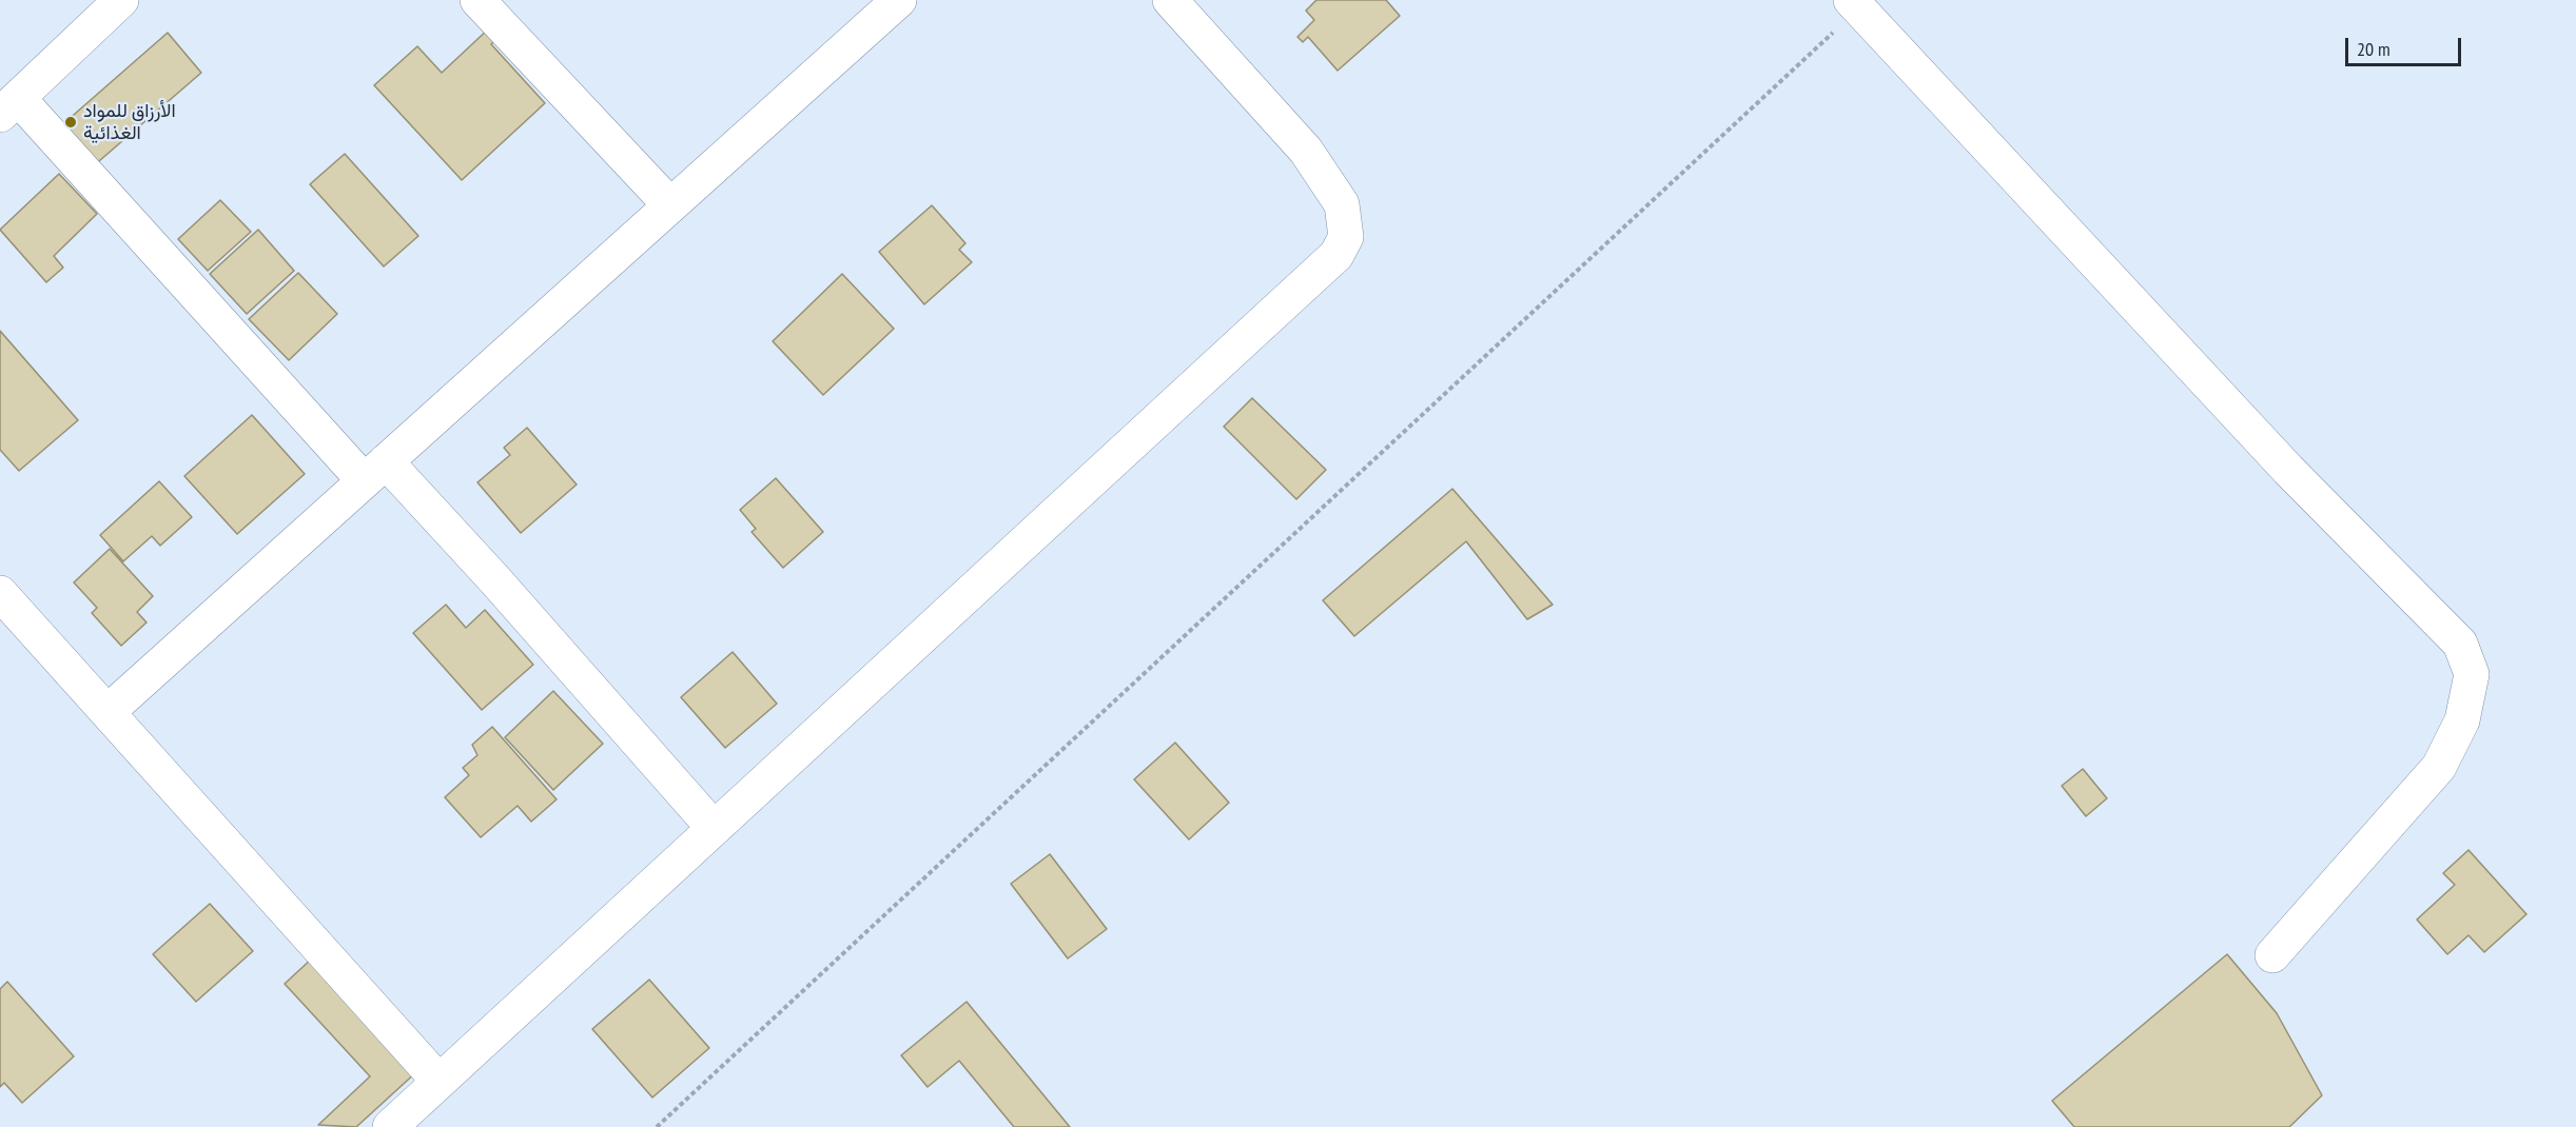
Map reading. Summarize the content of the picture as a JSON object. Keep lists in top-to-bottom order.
{
  "places": ["الأرزاق للمواد الغذائية"],
  "scale_bar": "20 m"
}
